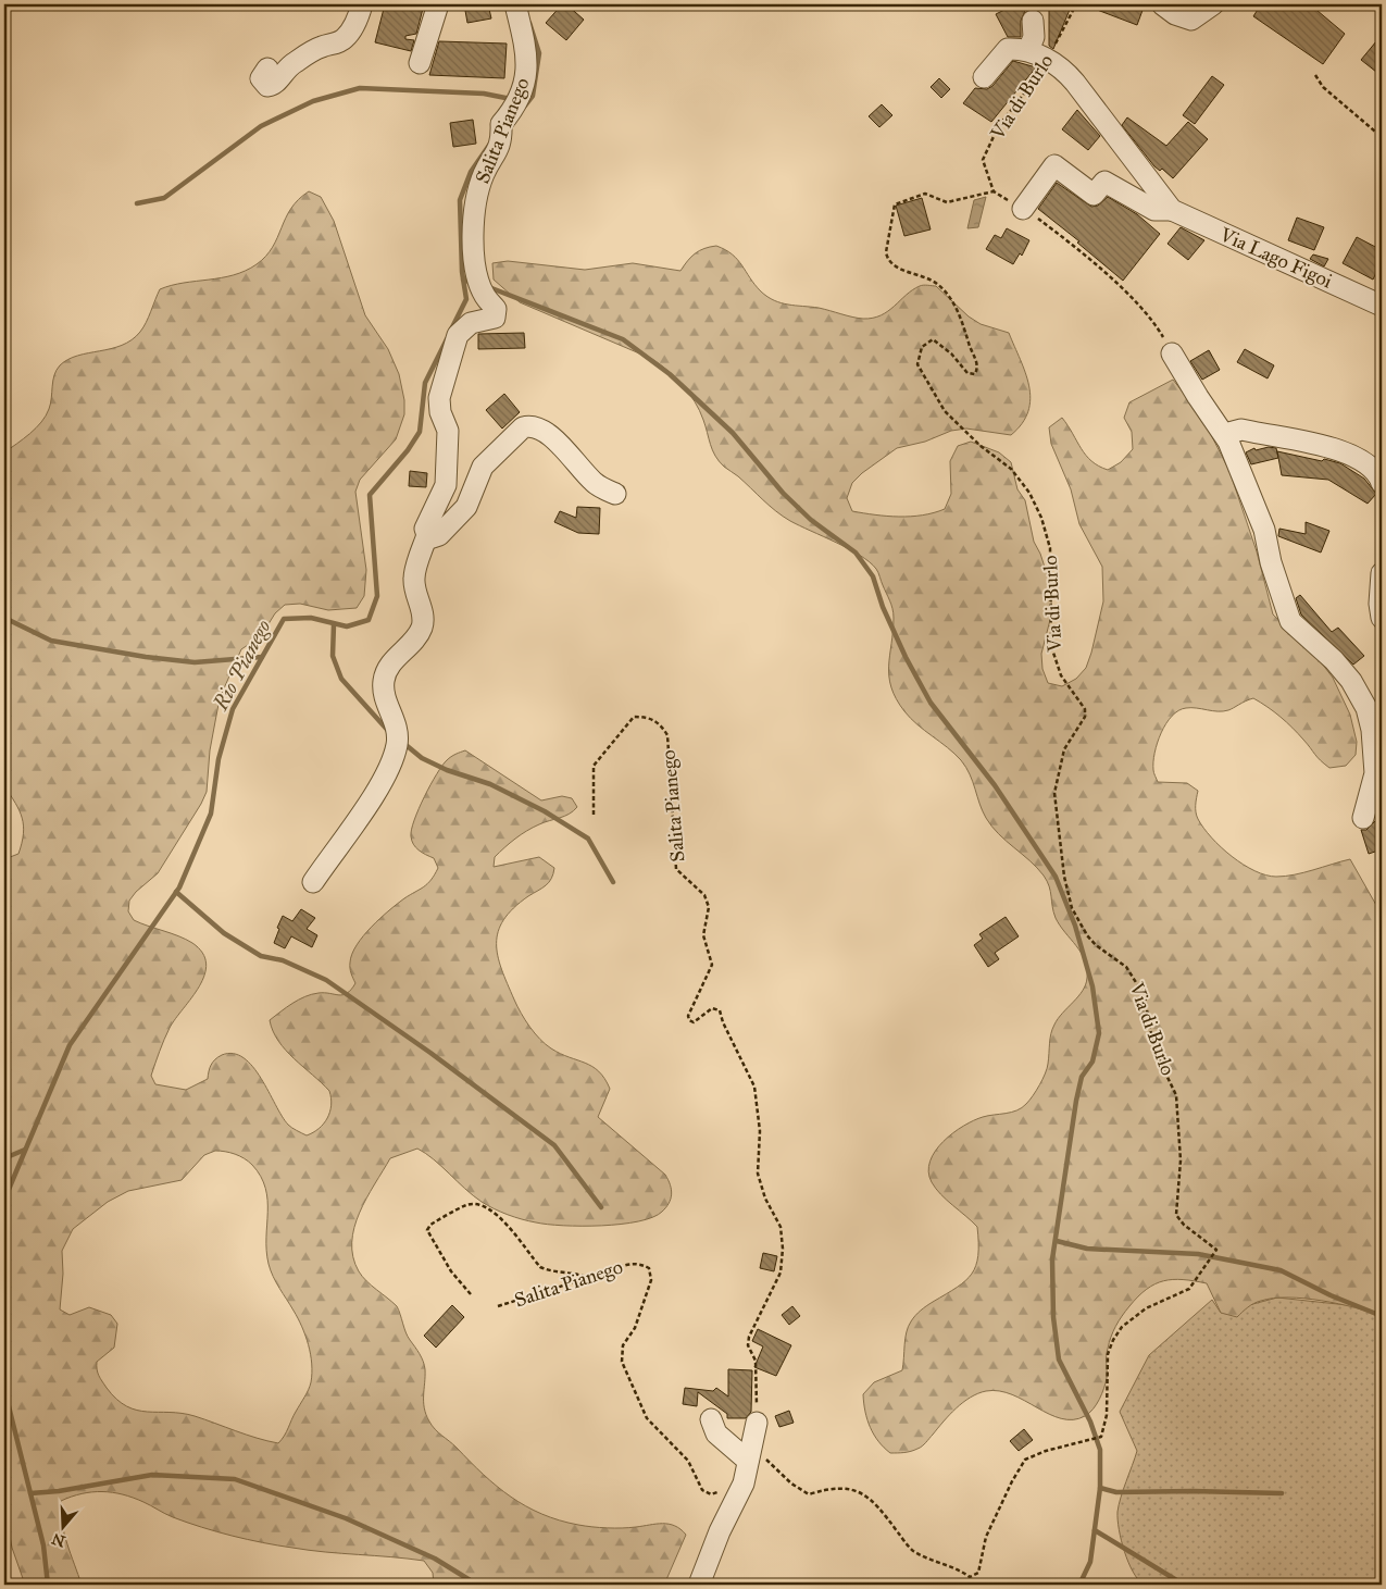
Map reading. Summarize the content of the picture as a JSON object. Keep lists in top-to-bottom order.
{
  "streets": {
    "street": ["Salita Pianego", "Via Lago Figoi"],
    "path": ["Via di Burlo"]
  },
  "crossings": [
    ["Via di Burlo", "Via Lago Figoi"]
  ],
  "water": ["Rio Pianego"],
  "north": "bottom"
}
